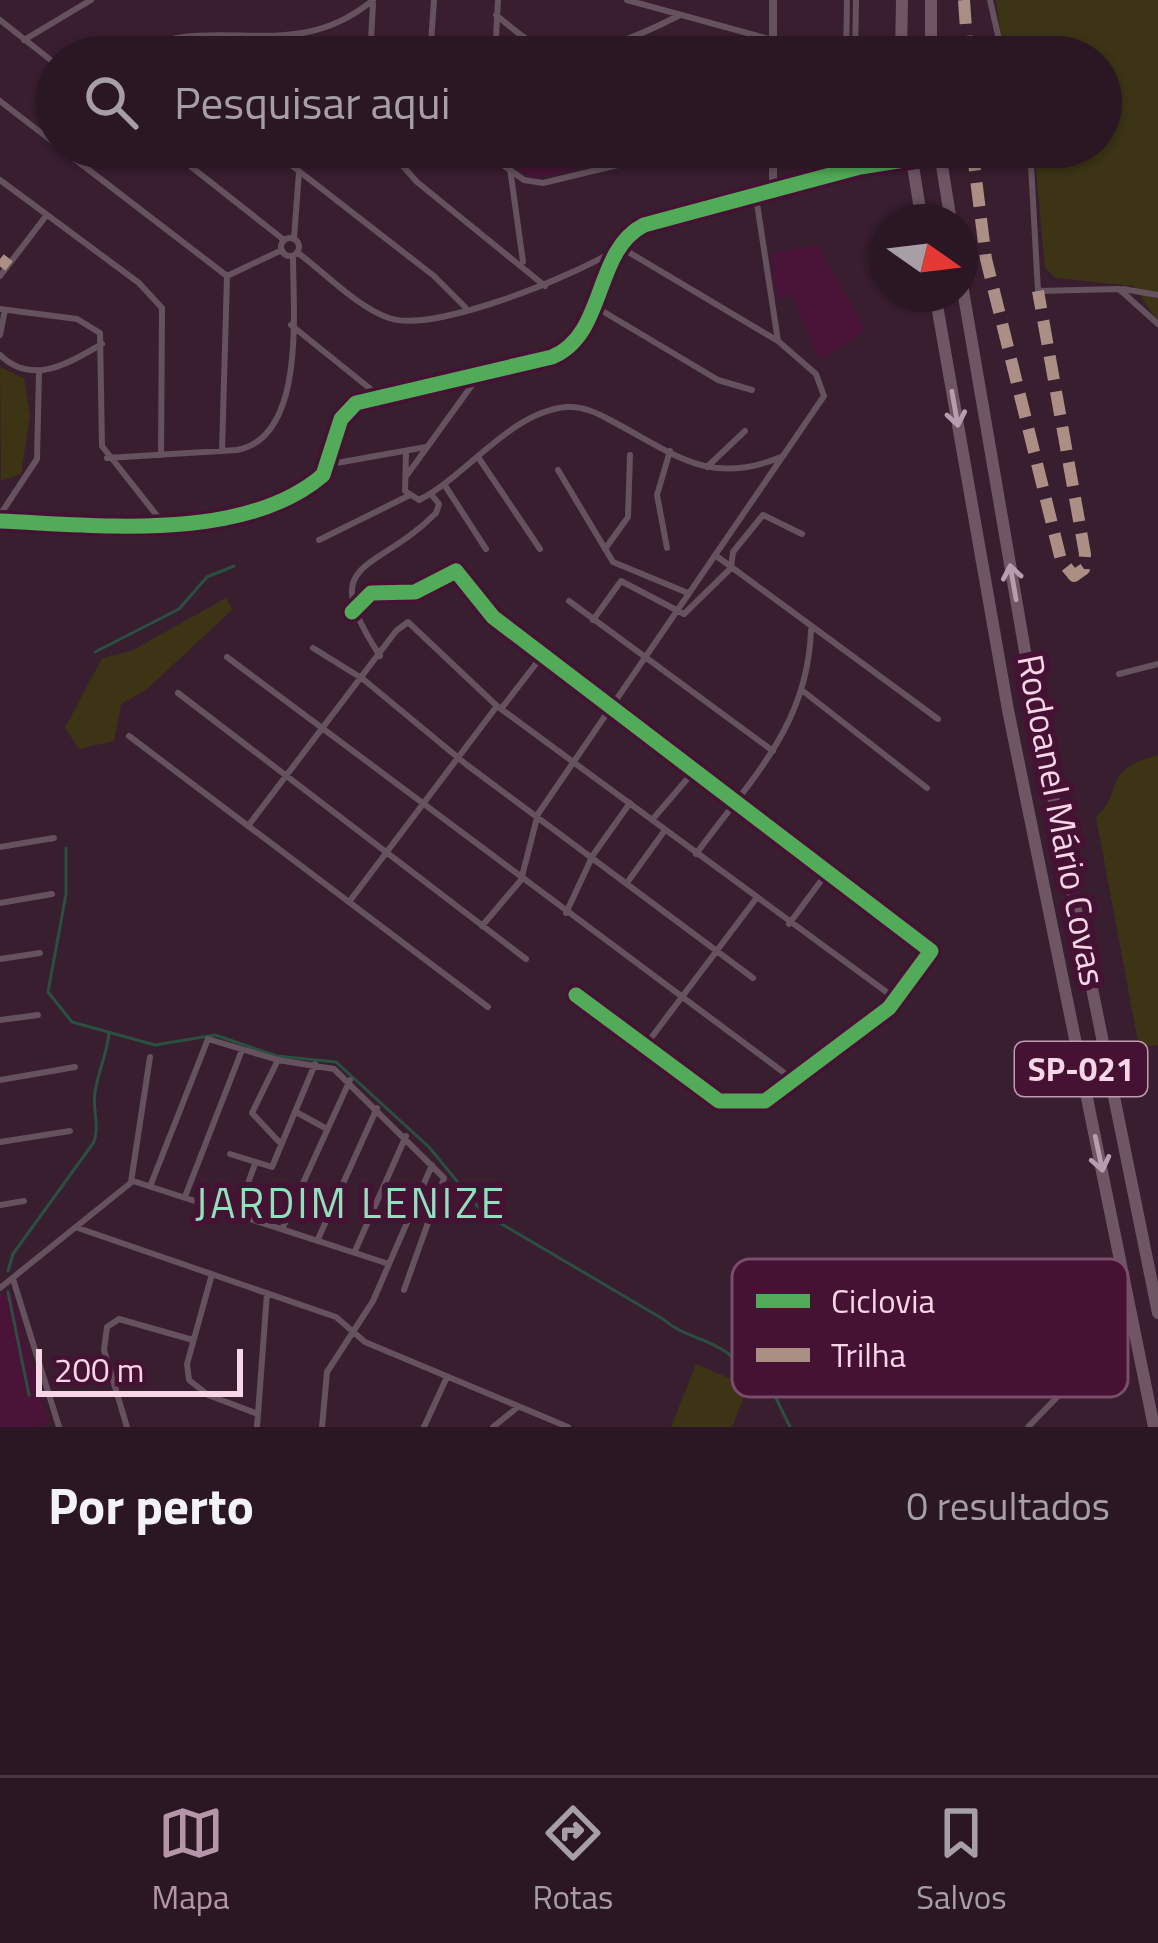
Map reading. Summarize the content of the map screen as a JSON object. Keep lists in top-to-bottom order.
{
  "streets": {
    "highway": ["Rodoanel Mário Covas", "SP-021"]
  },
  "districts": ["JARDIM LENIZE"],
  "legend": ["Ciclovia", "Trilha"],
  "scale_bar": "200 m",
  "north": "right",
  "page": {
    "search": "Pesquisar aqui",
    "scale": "200 m",
    "heading": ["Por perto", "0 resultados"],
    "nav": ["Mapa", "Rotas", "Salvos"]
  }
}
